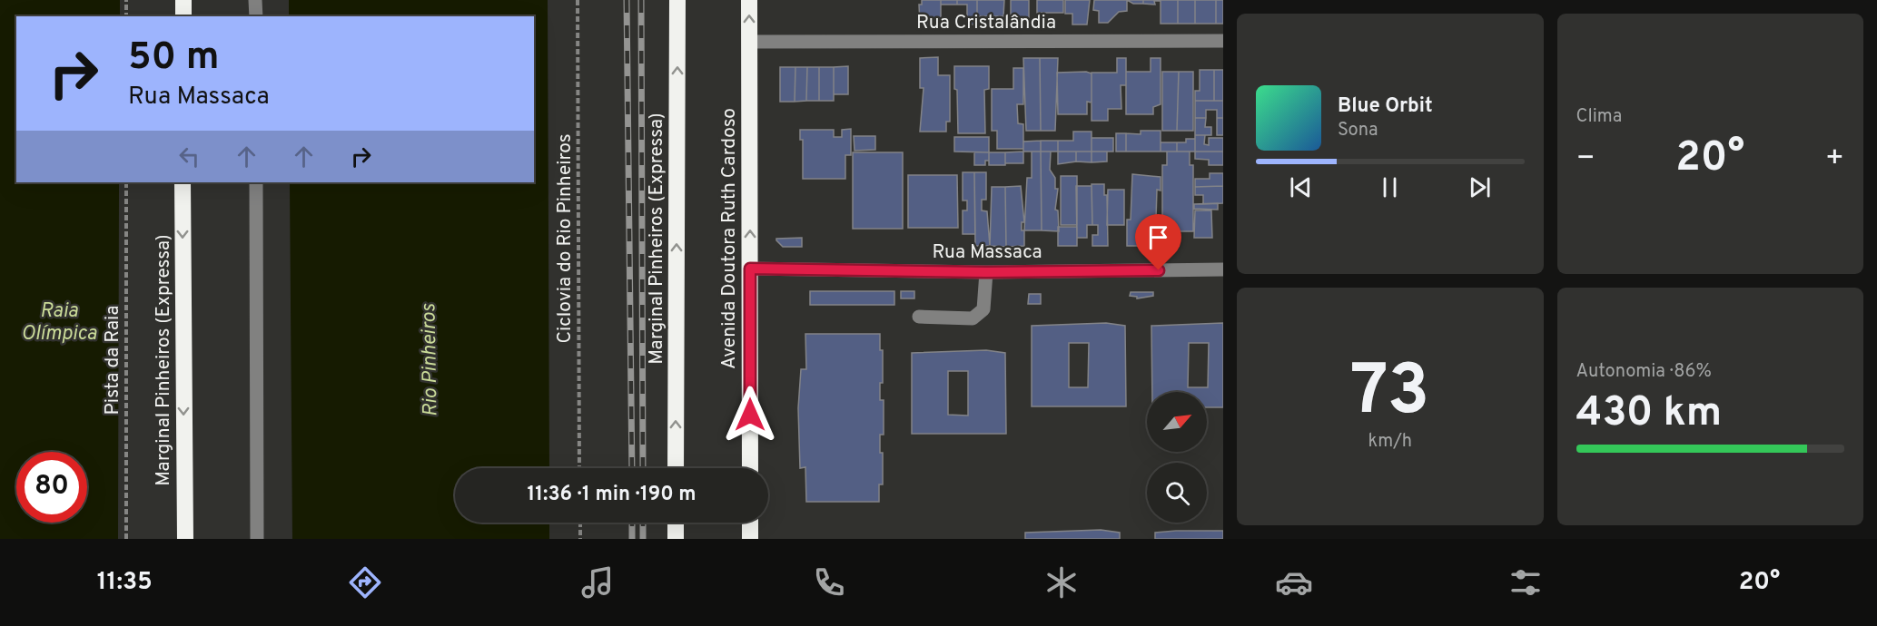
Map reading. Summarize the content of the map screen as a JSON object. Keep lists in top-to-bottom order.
{
  "streets": {
    "highway": ["Marginal Pinheiros (Expressa)", "Avenida Doutora Ruth Cardoso"],
    "street": ["Rua Cristalândia", "Rua Massaca"],
    "path": ["Ciclovia do Rio Pinheiros", "Pista da Raia"]
  },
  "crossings": [
    ["Rua Cristalândia", "Avenida Doutora Ruth Cardoso"],
    ["Avenida Doutora Ruth Cardoso", "Rua Massaca"]
  ],
  "one_way": ["Avenida Doutora Ruth Cardoso"],
  "water": ["Raia Olímpica", "Rio Pinheiros"],
  "north": "top right",
  "page": {
    "tile": [
      "Clima",
      ["73", "km/h"],
      ["Autonomia · 86%", "430 km"]
    ],
    "turn": ["50 m", "Rua Massaca"],
    "song": ["Blue Orbit", "Sona"],
    "heat": ["−", "20°", "+"],
    "limit": "80",
    "trip": "11:36 · 1 min · 190 m",
    "tabs": ["11:35", "20°"]
  }
}
